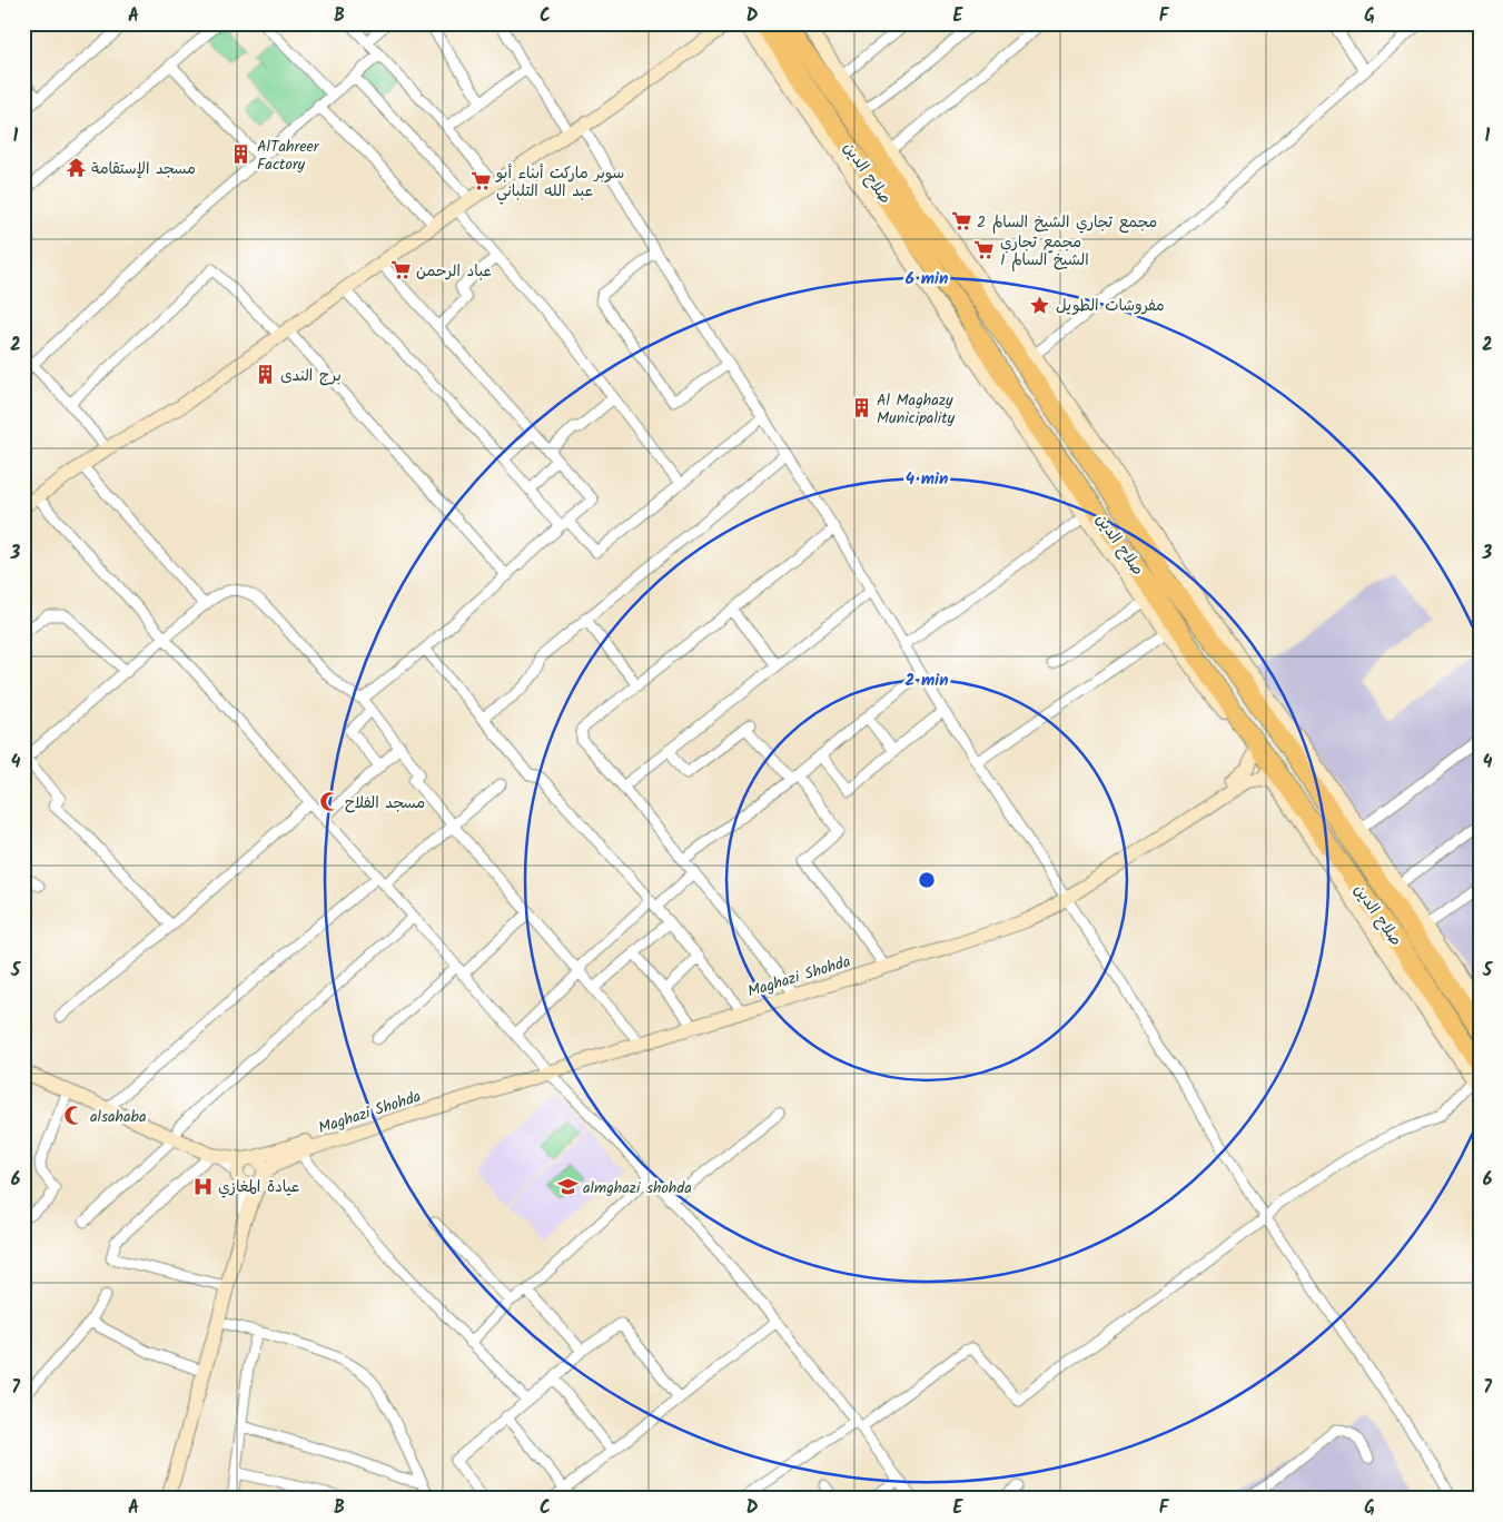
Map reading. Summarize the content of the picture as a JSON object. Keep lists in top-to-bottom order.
{
  "streets": {
    "highway": ["صلاح الدين"],
    "street": ["Maghazi Shohda"]
  },
  "crossings": [
    ["صلاح الدين", "Maghazi Shohda"]
  ],
  "places": {
    "building": ["AlTahreer Factory", "برج الندى", "Al Maghazy Municipality"],
    "temple": ["مسجد الإستقامة"],
    "supermarket": [
      "سوبر ماركت أبناء أبو عبد الله التلباني",
      "مجمع تجاري الشيخ السالم 2",
      "مجمع تجاري الشيخ السالم 1",
      "عباد الرحمن"
    ],
    "place": ["مفروشات الطويل"],
    "mosque": ["مسجد الفلاح", "alsahaba"],
    "hospital": ["عيادة المغازي"],
    "school or university": ["almghazi shohda"]
  },
  "grid": {
    "columns": [
      "A",
      "B",
      "C",
      "D",
      "E",
      "F",
      "G"
    ],
    "rows": [
      "1",
      "2",
      "3",
      "4",
      "5",
      "6",
      "7"
    ]
  },
  "rings": ["6 min", "4 min", "2 min"]
}
